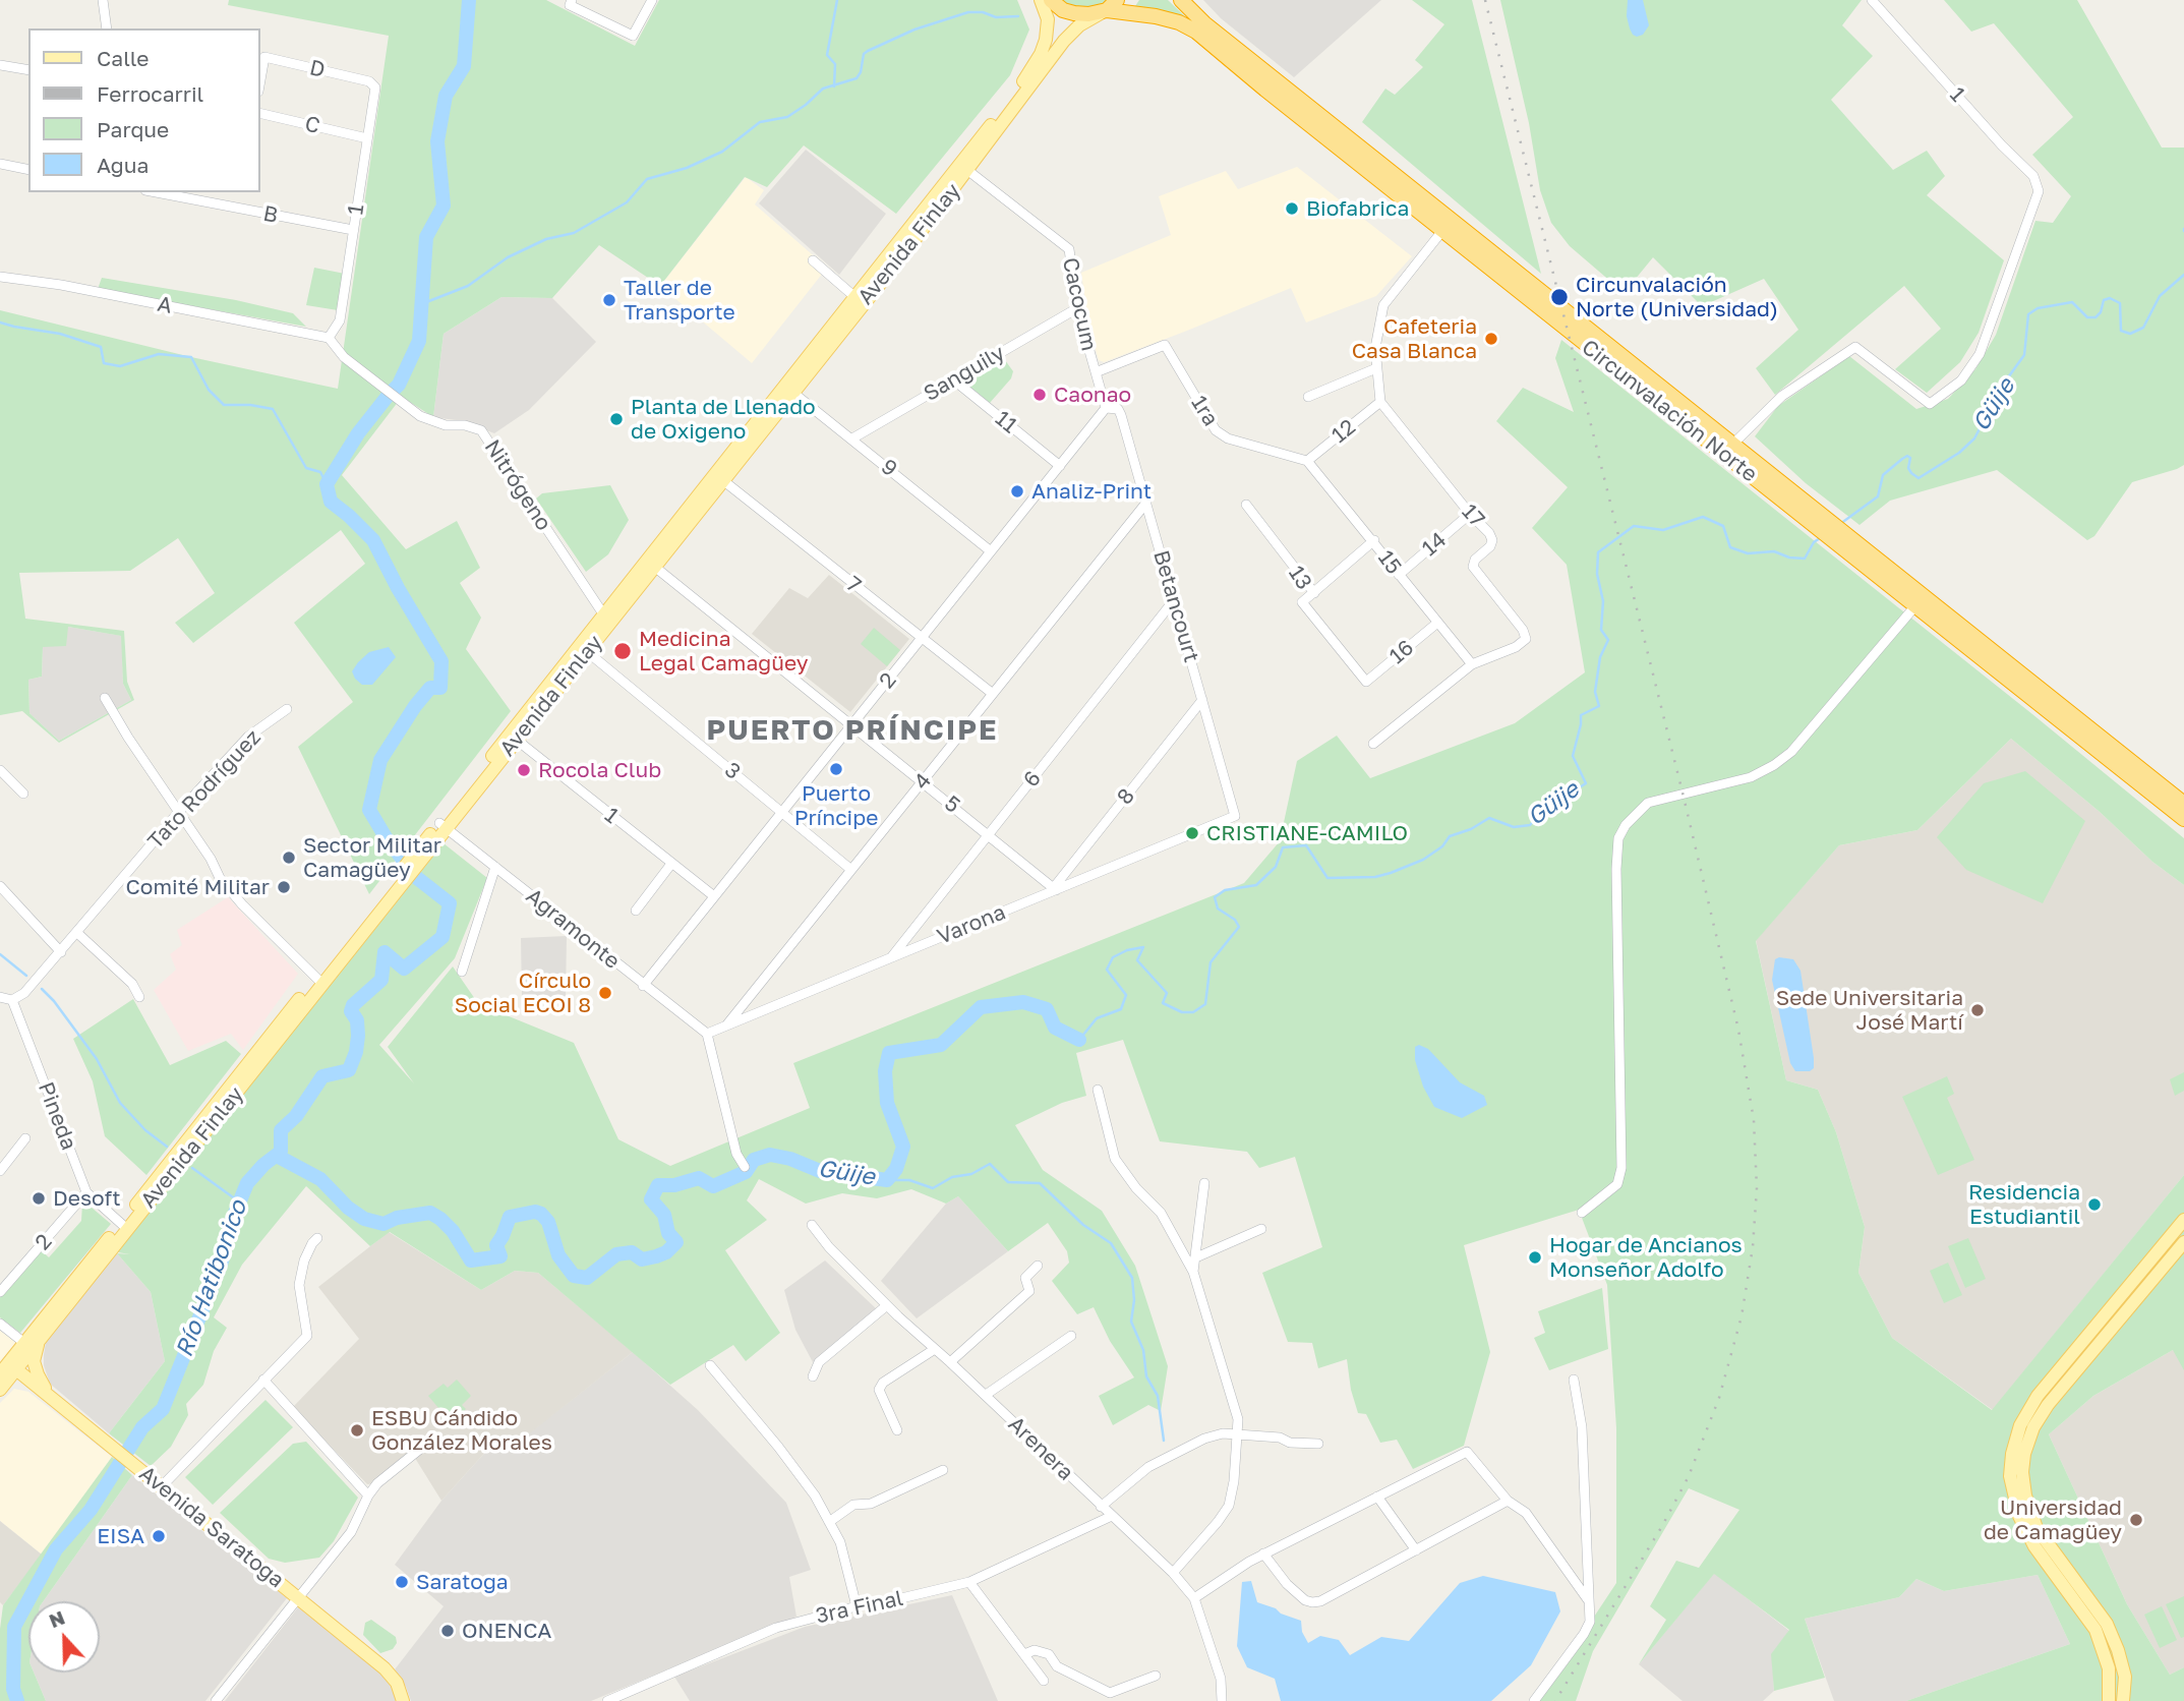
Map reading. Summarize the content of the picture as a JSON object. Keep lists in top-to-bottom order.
{
  "streets": {
    "highway": ["Circunvalación Norte"],
    "main road": ["Avenida Finlay", "Avenida Saratoga"],
    "street": [
      "D",
      "1",
      "C",
      "B",
      "Cacocum",
      "A",
      "Sanguily",
      "1ra",
      "11",
      "12",
      "9",
      "Nitrógeno",
      "17",
      "14",
      "15",
      "13",
      "7",
      "Betancourt",
      "16",
      "2",
      "3",
      "6",
      "4",
      "Tato Rodríguez",
      "8",
      "5",
      "Varona",
      "Agramonte",
      "Pineda",
      "Arenera",
      "3ra Final"
    ]
  },
  "crossings": [
    ["D", "1"],
    ["1", "C"],
    ["1", "B"],
    ["1", "Avenida Finlay"],
    ["1", "A"],
    ["1", "Circunvalación Norte"],
    ["1", "Nitrógeno"],
    ["1", "2"],
    ["Avenida Finlay", "Cacocum"],
    ["Avenida Finlay", "Circunvalación Norte"],
    ["Avenida Finlay", "9"],
    ["Avenida Finlay", "Nitrógeno"],
    ["Avenida Finlay", "7"],
    ["Avenida Finlay", "3"],
    ["Avenida Finlay", "5"],
    ["Avenida Finlay", "Agramonte"],
    ["Avenida Finlay", "Pineda"],
    ["Avenida Finlay", "Avenida Saratoga"],
    ["Cacocum", "Sanguily"],
    ["Cacocum", "1ra"],
    ["Cacocum", "Betancourt"],
    ["Cacocum", "2"],
    ["A", "Nitrógeno"],
    ["Sanguily", "11"],
    ["Sanguily", "9"],
    ["1ra", "12"],
    ["1ra", "15"],
    ["11", "2"],
    ["12", "17"],
    ["12", "15"],
    ["9", "2"],
    ["17", "14"],
    ["17", "15"],
    ["14", "15"],
    ["15", "16"],
    ["13", "16"],
    ["7", "2"],
    ["7", "4"],
    ["Betancourt", "2"],
    ["Betancourt", "6"],
    ["Betancourt", "4"],
    ["Betancourt", "8"],
    ["Betancourt", "Varona"],
    ["2", "3"],
    ["2", "5"],
    ["2", "Agramonte"],
    ["2", "Pineda"],
    ["3", "4"],
    ["6", "5"],
    ["6", "Varona"],
    ["4", "5"],
    ["4", "Varona"],
    ["Tato Rodríguez", "Pineda"],
    ["8", "5"],
    ["8", "Varona"],
    ["5", "Varona"],
    ["Varona", "Agramonte"],
    ["Arenera", "3ra Final"]
  ],
  "districts": ["PUERTO PRÍNCIPE"],
  "water": ["Güije", "Río Hatibonico"],
  "places": [
    "Biofabrica",
    "Circunvalación Norte (Universidad)",
    "Taller de Transporte",
    "Cafeteria Casa Blanca",
    "Caonao",
    "Planta de Llenado de Oxigeno",
    "Analiz-Print",
    "Medicina Legal Camagüey",
    "Puerto Príncipe",
    "Rocola Club",
    "CRISTIANE-CAMILO",
    "Sector Militar Camagüey",
    "Comité Militar",
    "Círculo Social ECOI 8",
    "Sede Universitaria José Martí",
    "Desoft",
    "Residencia Estudiantil",
    "Hogar de Ancianos Monseñor Adolfo",
    "ESBU Cándido González Morales",
    "Universidad de Camagüey",
    "EISA",
    "Saratoga",
    "ONENCA"
  ],
  "legend": [
    "Calle",
    "Ferrocarril",
    "Parque",
    "Agua"
  ],
  "north": "top"
}
